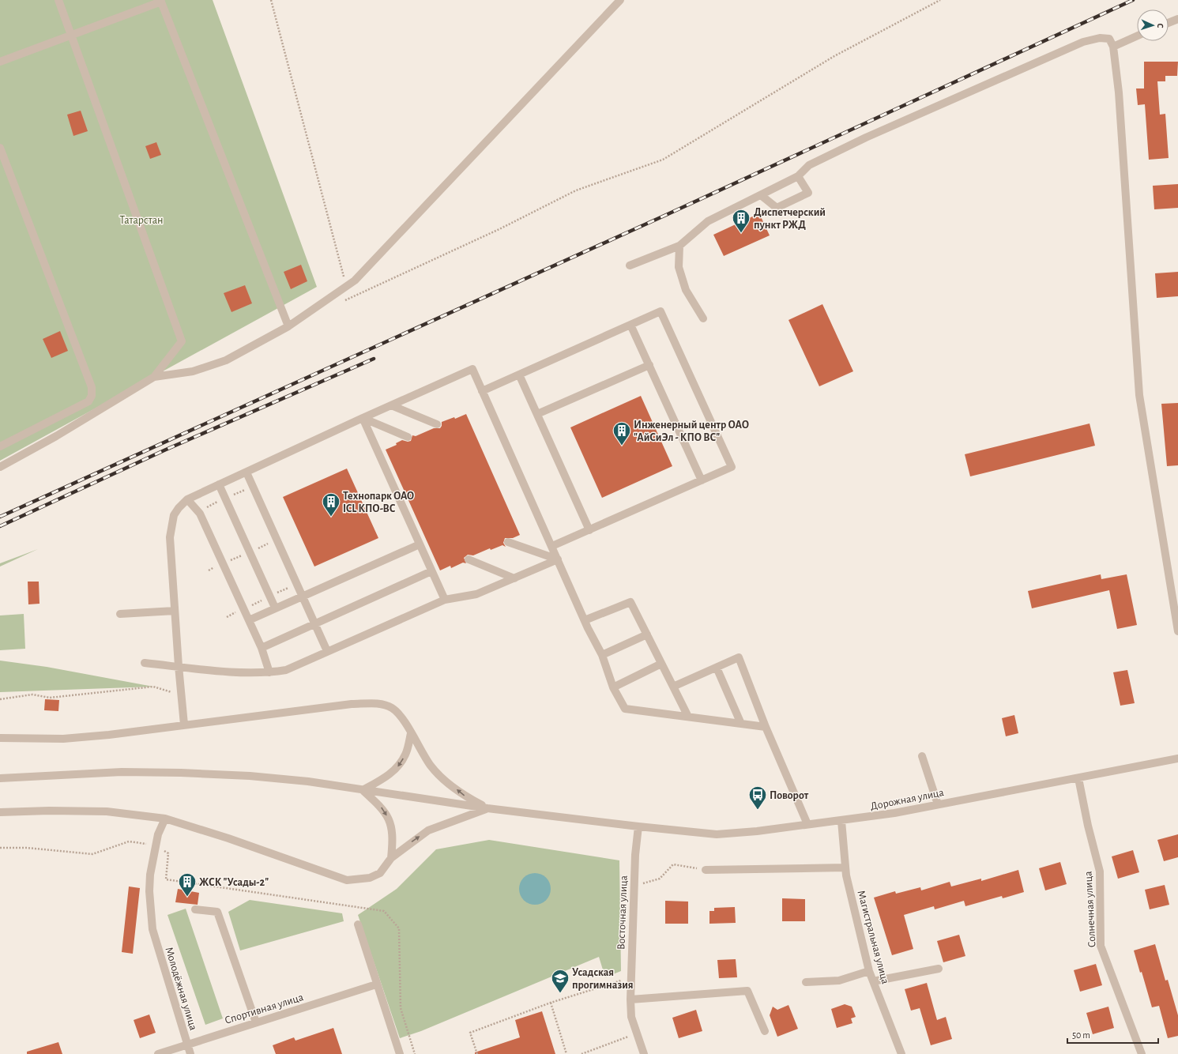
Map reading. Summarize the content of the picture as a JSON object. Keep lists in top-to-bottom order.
{
  "streets": {
    "street": [
      "Дорожная улица",
      "Солнечная улица",
      "Восточная улица",
      "Магистральная улица",
      "Молодёжная улица",
      "Спортивная улица"
    ]
  },
  "crossings": [
    ["Дорожная улица", "Солнечная улица"],
    ["Дорожная улица", "Восточная улица"],
    ["Дорожная улица", "Магистральная улица"],
    ["Молодёжная улица", "Спортивная улица"]
  ],
  "parks": ["Татарстан"],
  "places": {
    "building": [
      "Диспетчерский пункт РЖД",
      "Инженерный центр ОАО \"АйСиЭл - КПО ВС\"",
      "Технопарк OAO ICL КПО-ВС",
      "ЖСК \"Усады-2\""
    ],
    "bus stop": ["Поворот"],
    "school or university": ["Усадская прогимназия"]
  },
  "scale_bar": "50 m",
  "north": "right"
}
